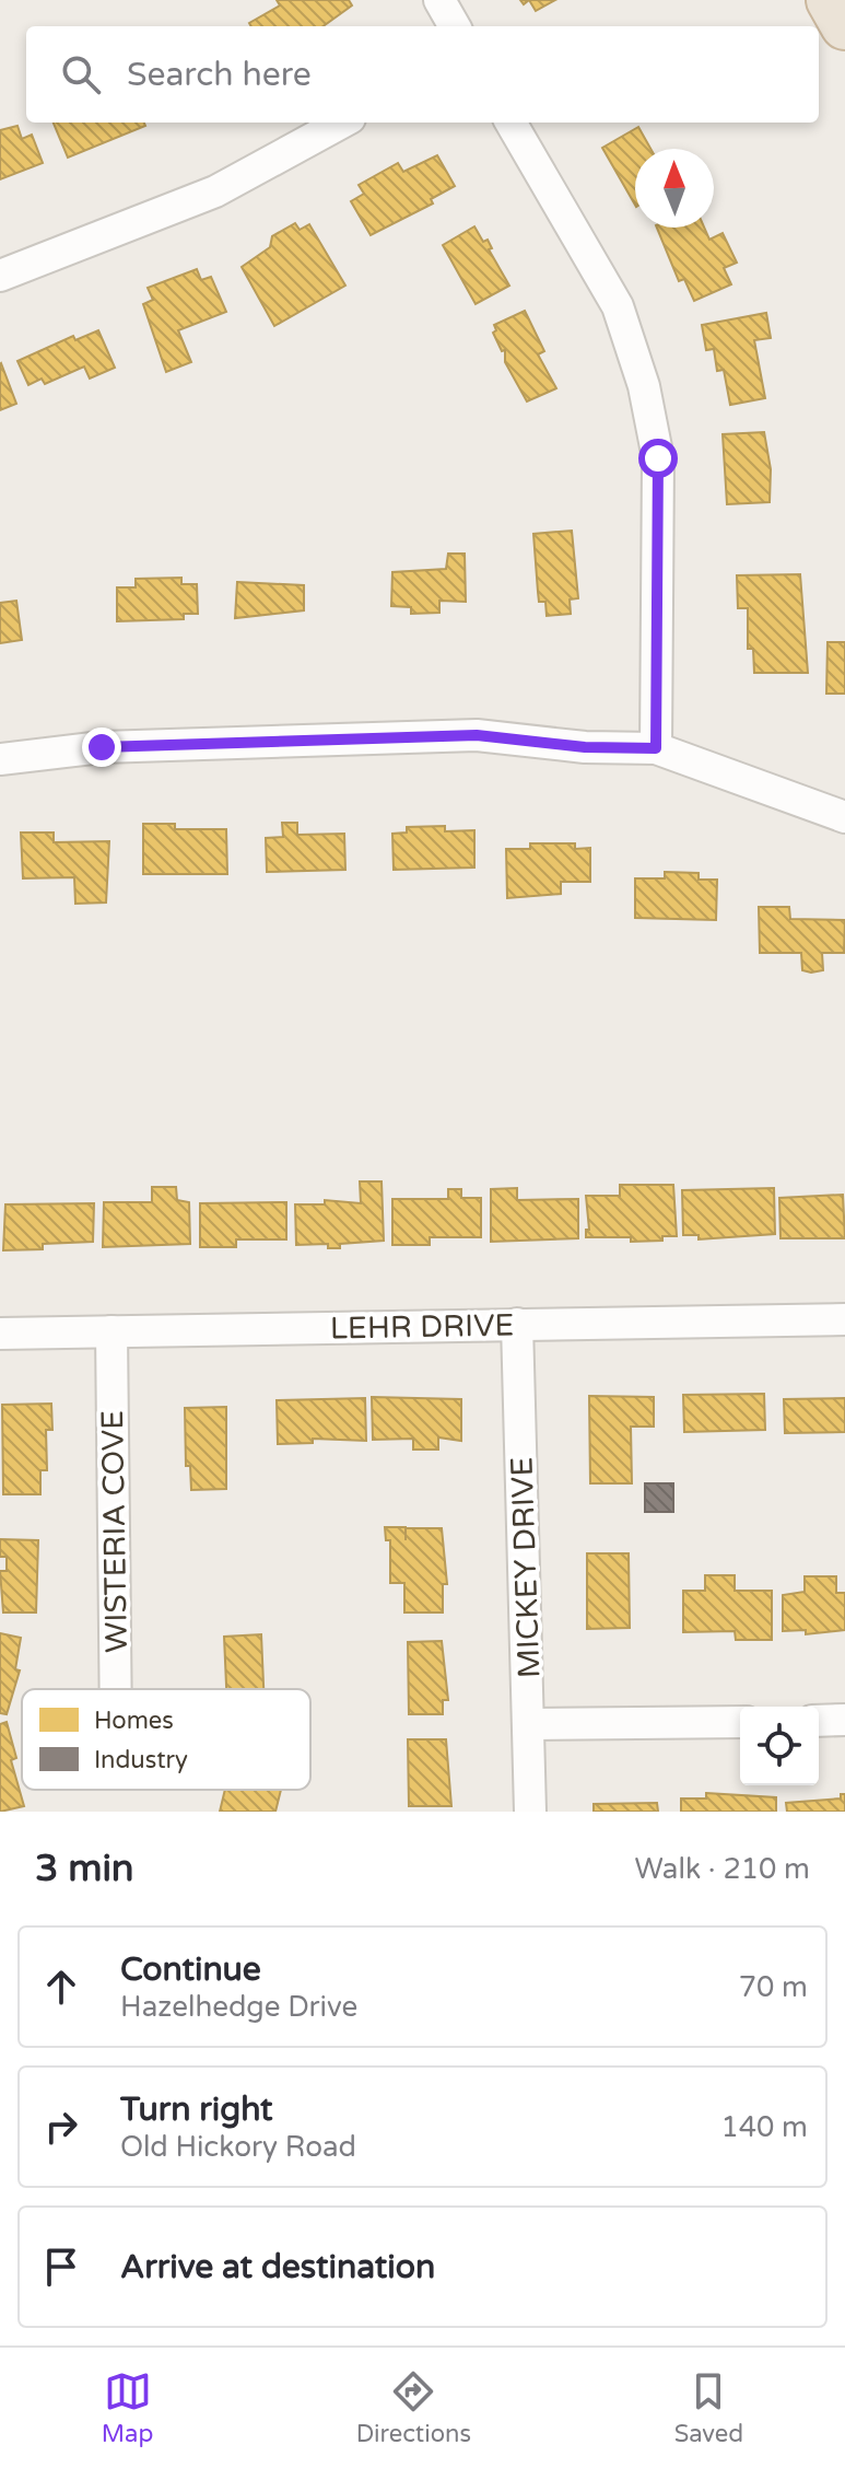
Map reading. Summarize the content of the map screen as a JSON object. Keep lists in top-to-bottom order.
{
  "streets": {
    "street": ["LEHR DRIVE", "WISTERIA COVE", "MICKEY DRIVE"]
  },
  "crossings": [
    ["LEHR DRIVE", "WISTERIA COVE"],
    ["LEHR DRIVE", "MICKEY DRIVE"]
  ],
  "legend": ["Homes", "Industry"],
  "north": "top",
  "page": {
    "search": "Search here",
    "heading": ["3 min", "Walk · 210 m"],
    "list": [
      ["Continue", "Hazelhedge Drive", "70 m"],
      ["Turn right", "Old Hickory Road", "140 m"],
      "Arrive at destination"
    ],
    "nav": ["Map", "Directions", "Saved"]
  }
}
